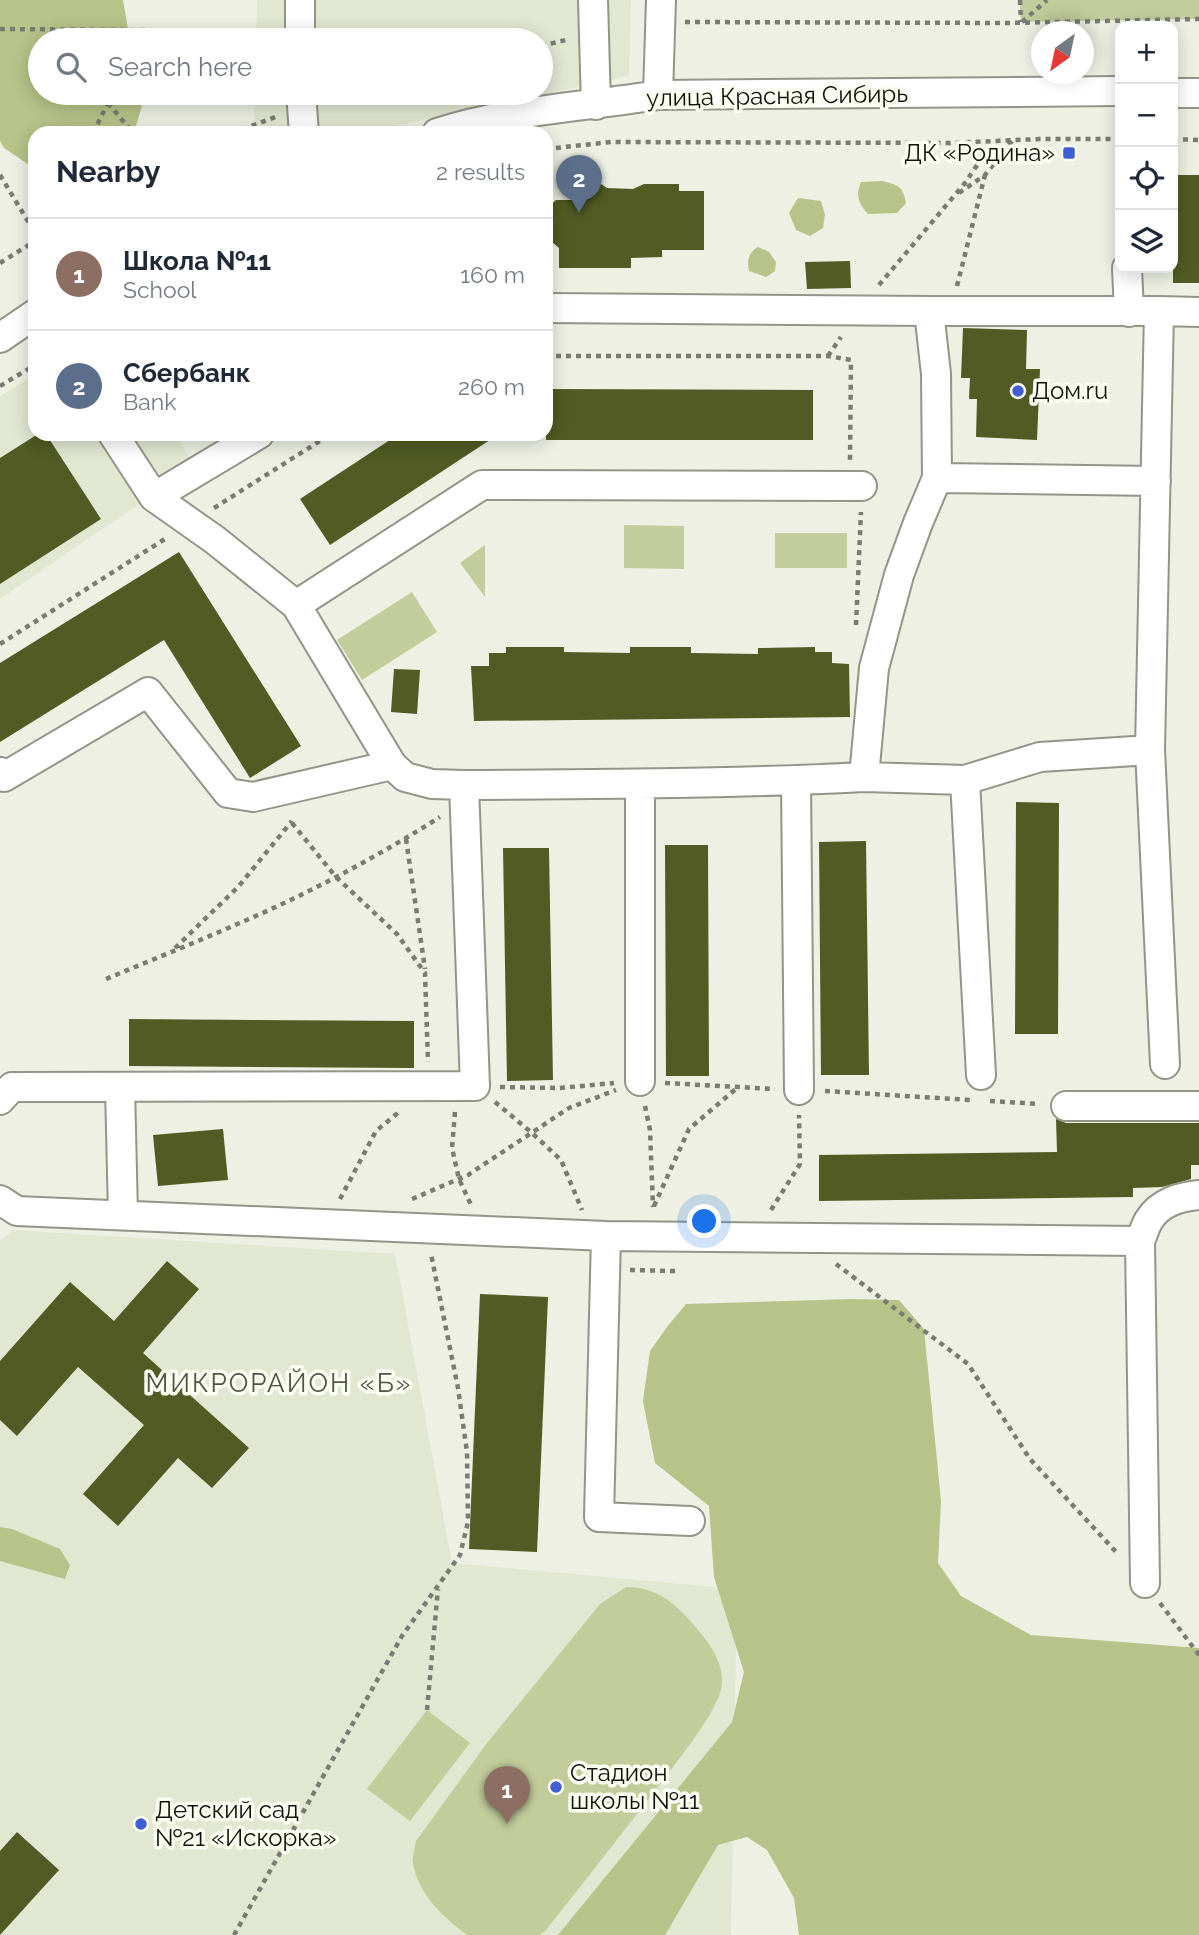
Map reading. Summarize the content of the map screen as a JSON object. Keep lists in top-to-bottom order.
{
  "streets": {
    "street": ["улица Красная Сибирь"]
  },
  "districts": ["МИКРОРАЙОН «Б»"],
  "places": {
    "transit": ["ДК «Родина»"],
    "other": ["Дом.ru", "Стадион школы №11", "Детский сад №21 «Искорка»"]
  },
  "north": "bottom left",
  "page": {
    "map_buttons": ["+", "−"],
    "search": "Search here",
    "heading": ["Nearby", "2 results"],
    "pins": ["2", "1"],
    "list": [
      {
        "mark": "1",
        "name": "Школа №11",
        "note": "School",
        "value": "160 m"
      },
      {
        "mark": "2",
        "name": "Сбербанк",
        "note": "Bank",
        "value": "260 m"
      }
    ]
  }
}
